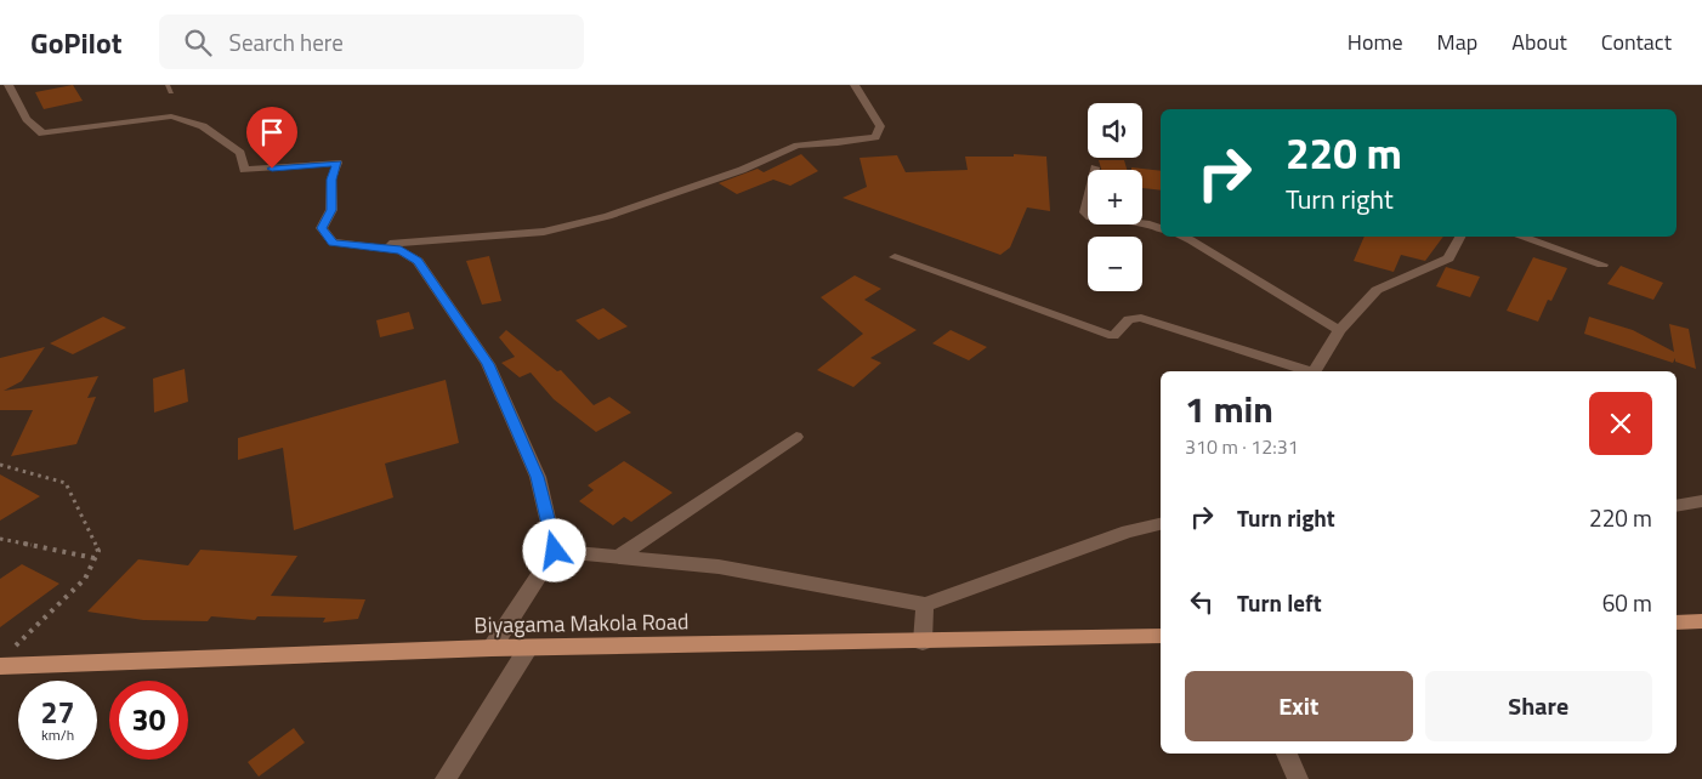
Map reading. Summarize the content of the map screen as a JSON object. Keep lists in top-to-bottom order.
{
  "streets": {
    "main road": ["Biyagama Makola Road"]
  },
  "page": {
    "header": "GoPilot",
    "search": "Search here",
    "nav": [
      "Home",
      "Map",
      "About",
      "Contact"
    ],
    "map_buttons": ["+", "−"],
    "turn": ["220 m", "Turn right"],
    "heading": ["1 min", "310 m · 12:31"],
    "list": [
      {
        "name": "Turn right",
        "value": "220 m"
      },
      {
        "name": "Turn left",
        "value": "60 m"
      }
    ],
    "buttons": ["Exit", "Share"],
    "speed": "27 km/h",
    "limit": "30"
  }
}
